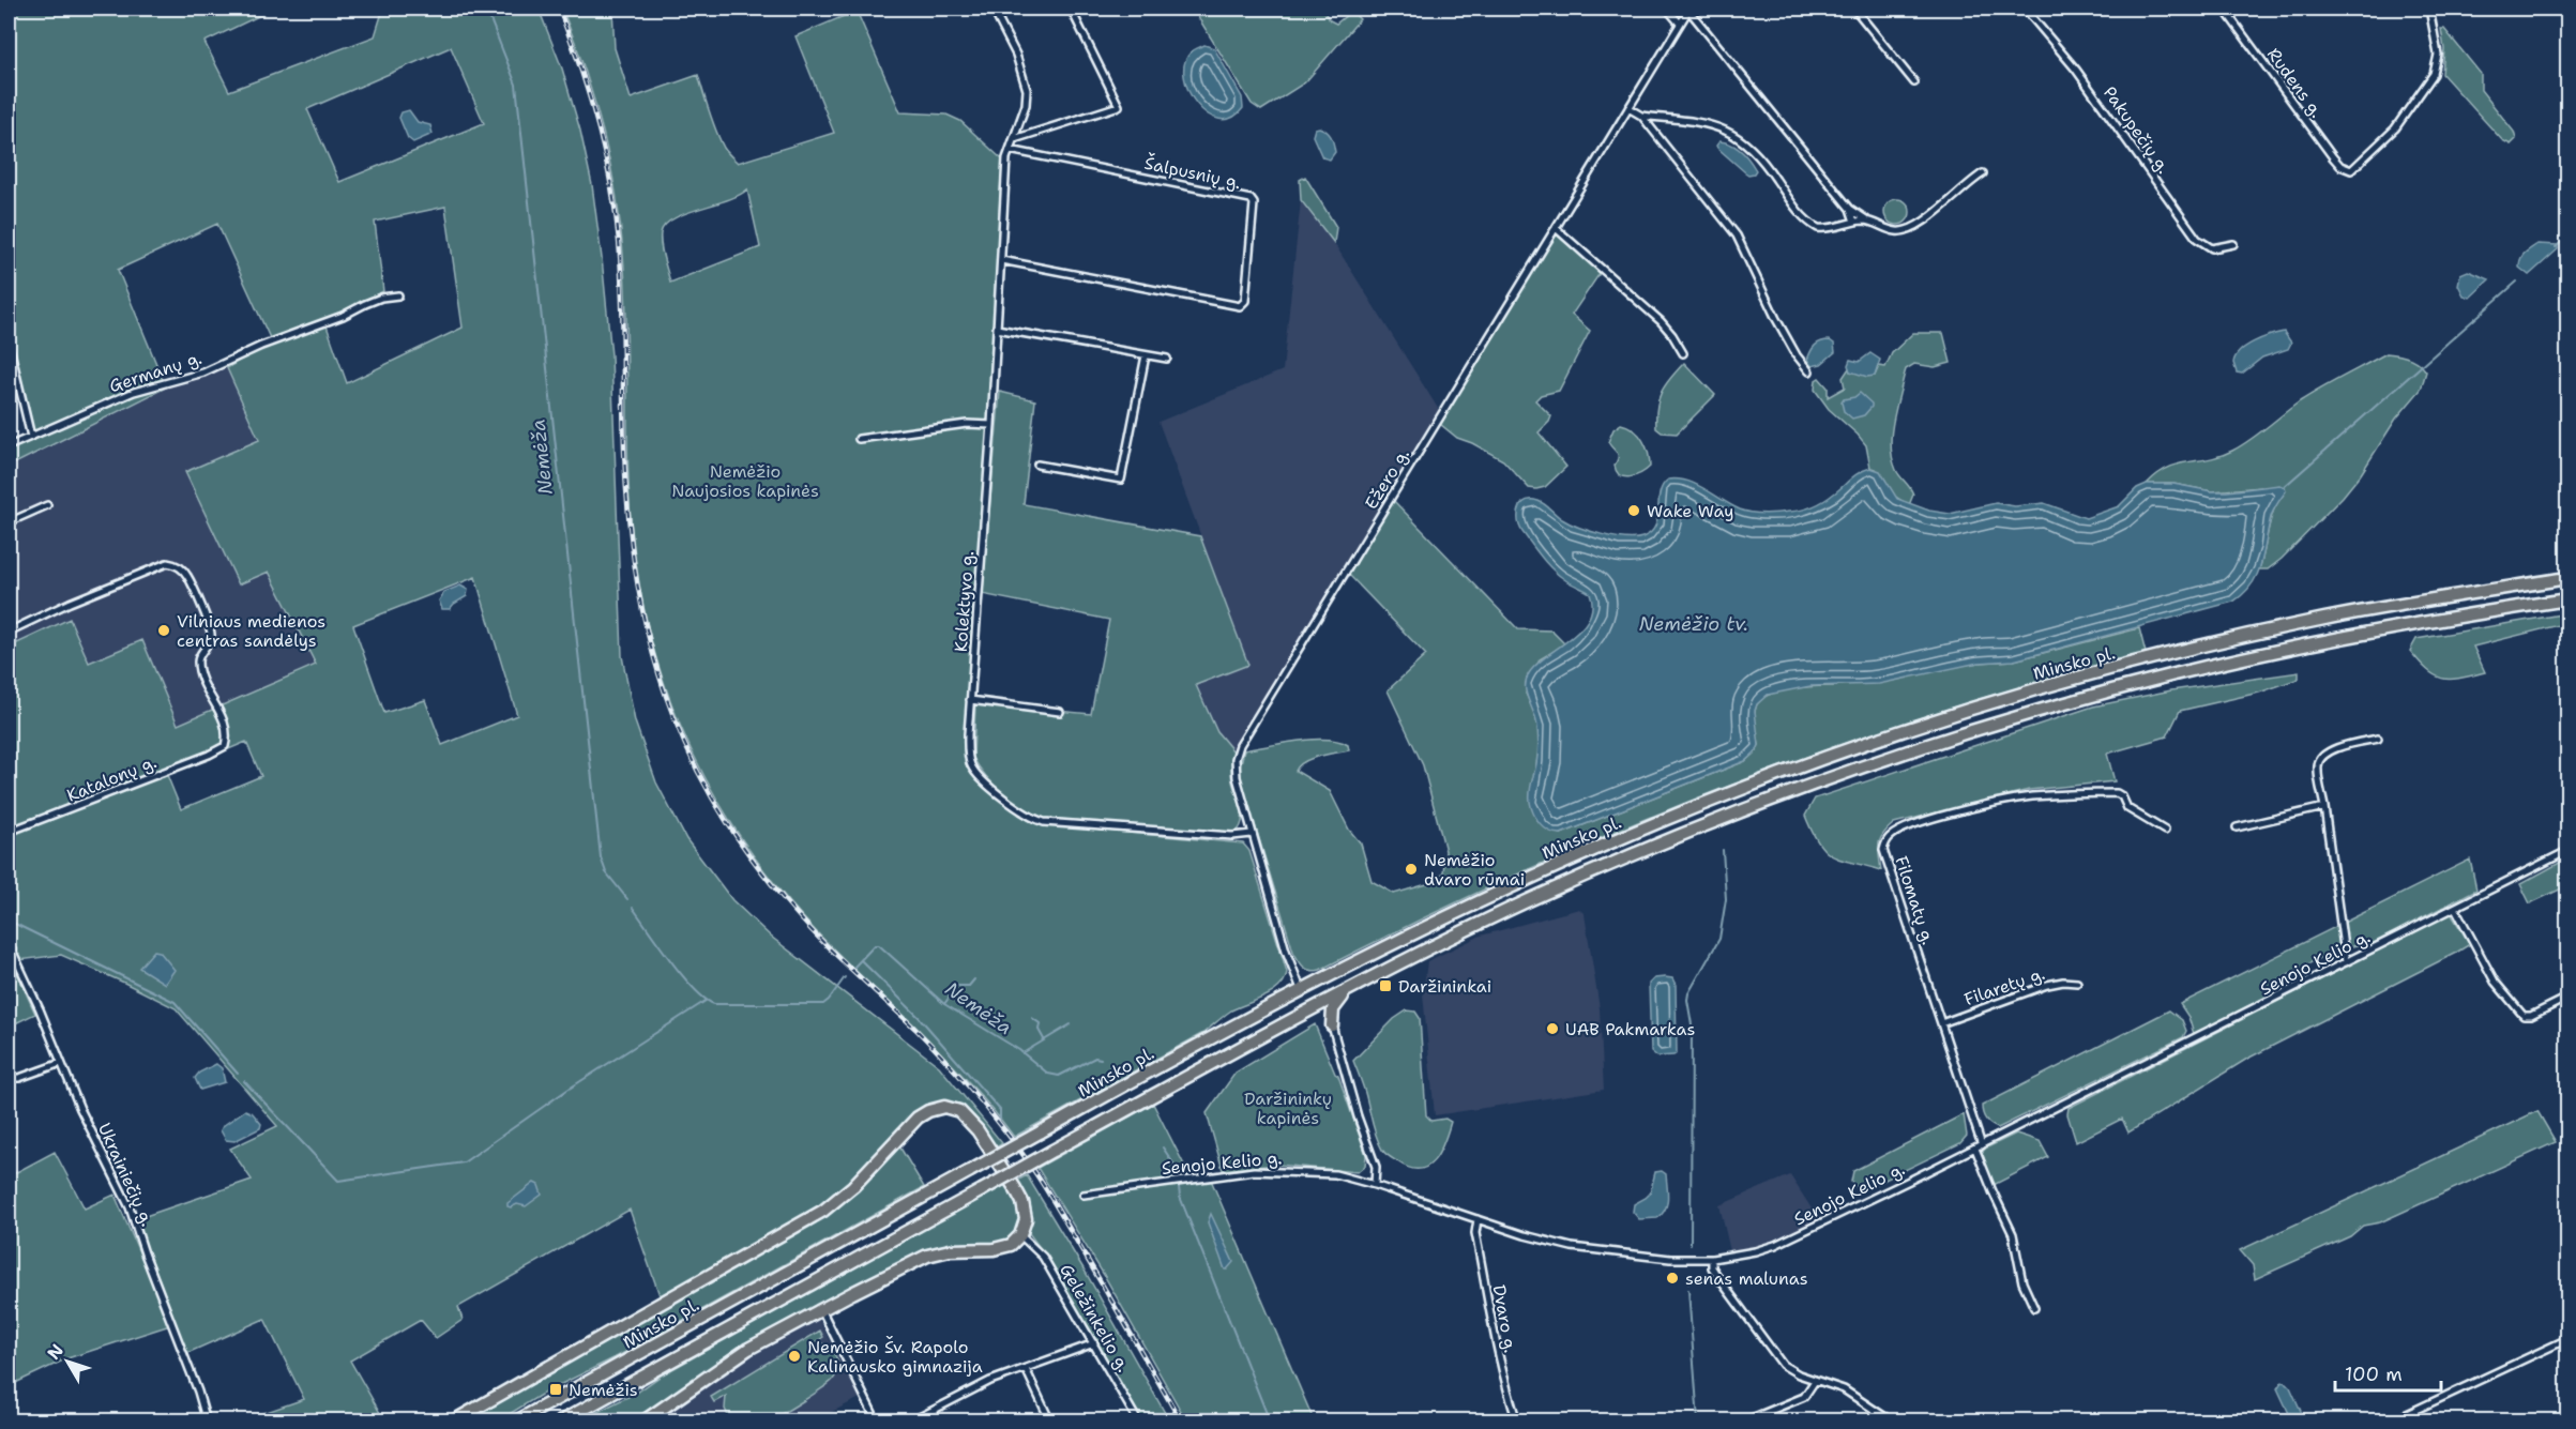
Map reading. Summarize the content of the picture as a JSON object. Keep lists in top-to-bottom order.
{
  "streets": {
    "highway": ["Minsko pl."],
    "street": [
      "Rudens g.",
      "Pakupečių g.",
      "Šalpusnių g.",
      "Germanų g.",
      "Ežero g.",
      "Kolektyvo g.",
      "Katalonų g.",
      "Filomatų g.",
      "Senojo Kelio g.",
      "Filaretų g.",
      "Ukrainiečių g.",
      "Geležinkelio g.",
      "Dvaro g."
    ]
  },
  "crossings": [
    ["Šalpusnių g.", "Kolektyvo g."],
    ["Ežero g.", "Kolektyvo g."],
    ["Ežero g.", "Minsko pl."],
    ["Filomatų g.", "Senojo Kelio g."],
    ["Filomatų g.", "Filaretų g."],
    ["Senojo Kelio g.", "Dvaro g."]
  ],
  "water": ["Nemėža", "Nemėžio tv."],
  "parks": ["Nemėžio Naujosios kapinės", "Daržininkų kapinės"],
  "places": {
    "other": [
      "Wake Way",
      "Vilniaus medienos centras sandėlys",
      "Nemėžio dvaro rūmai",
      "UAB Pakmarkas",
      "senas malunas",
      "Nemėžio Šv. Rapolo Kalinausko gimnazija"
    ],
    "transit": ["Daržininkai", "Nemėžis"]
  },
  "scale_bar": "100 m",
  "north": "top left"
}
